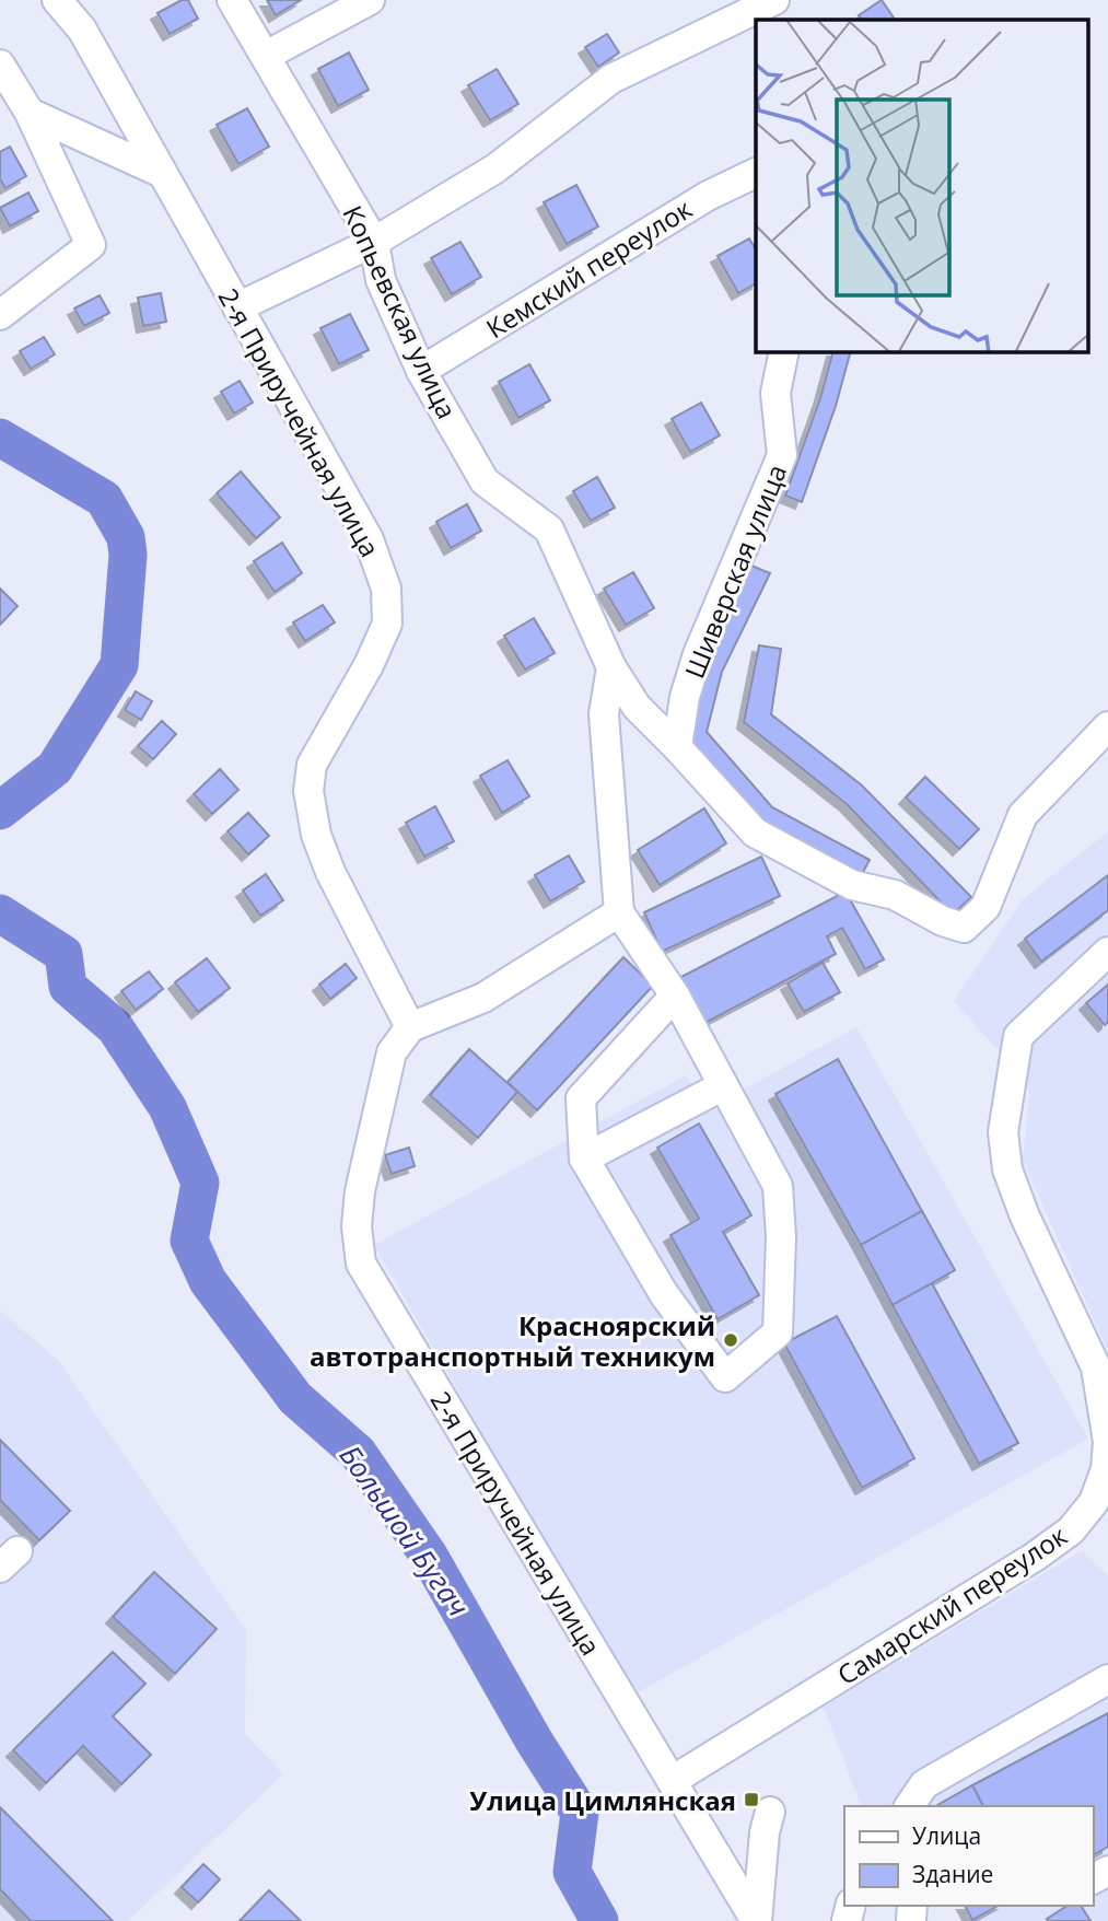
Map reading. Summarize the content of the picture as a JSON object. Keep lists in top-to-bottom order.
{
  "streets": {
    "street": [
      "Кемский переулок",
      "Копьевская улица",
      "2-я Приручейная улица",
      "Шиверская улица",
      "Самарский переулок"
    ]
  },
  "crossings": [
    ["Кемский переулок", "Копьевская улица"],
    ["Копьевская улица", "Шиверская улица"],
    ["2-я Приручейная улица", "Самарский переулок"]
  ],
  "water": ["Большой Бугач"],
  "places": {
    "other": ["Красноярский автотранспортный техникум"],
    "transit": ["Улица Цимлянская"]
  },
  "legend": ["Улица", "Здание"]
}
